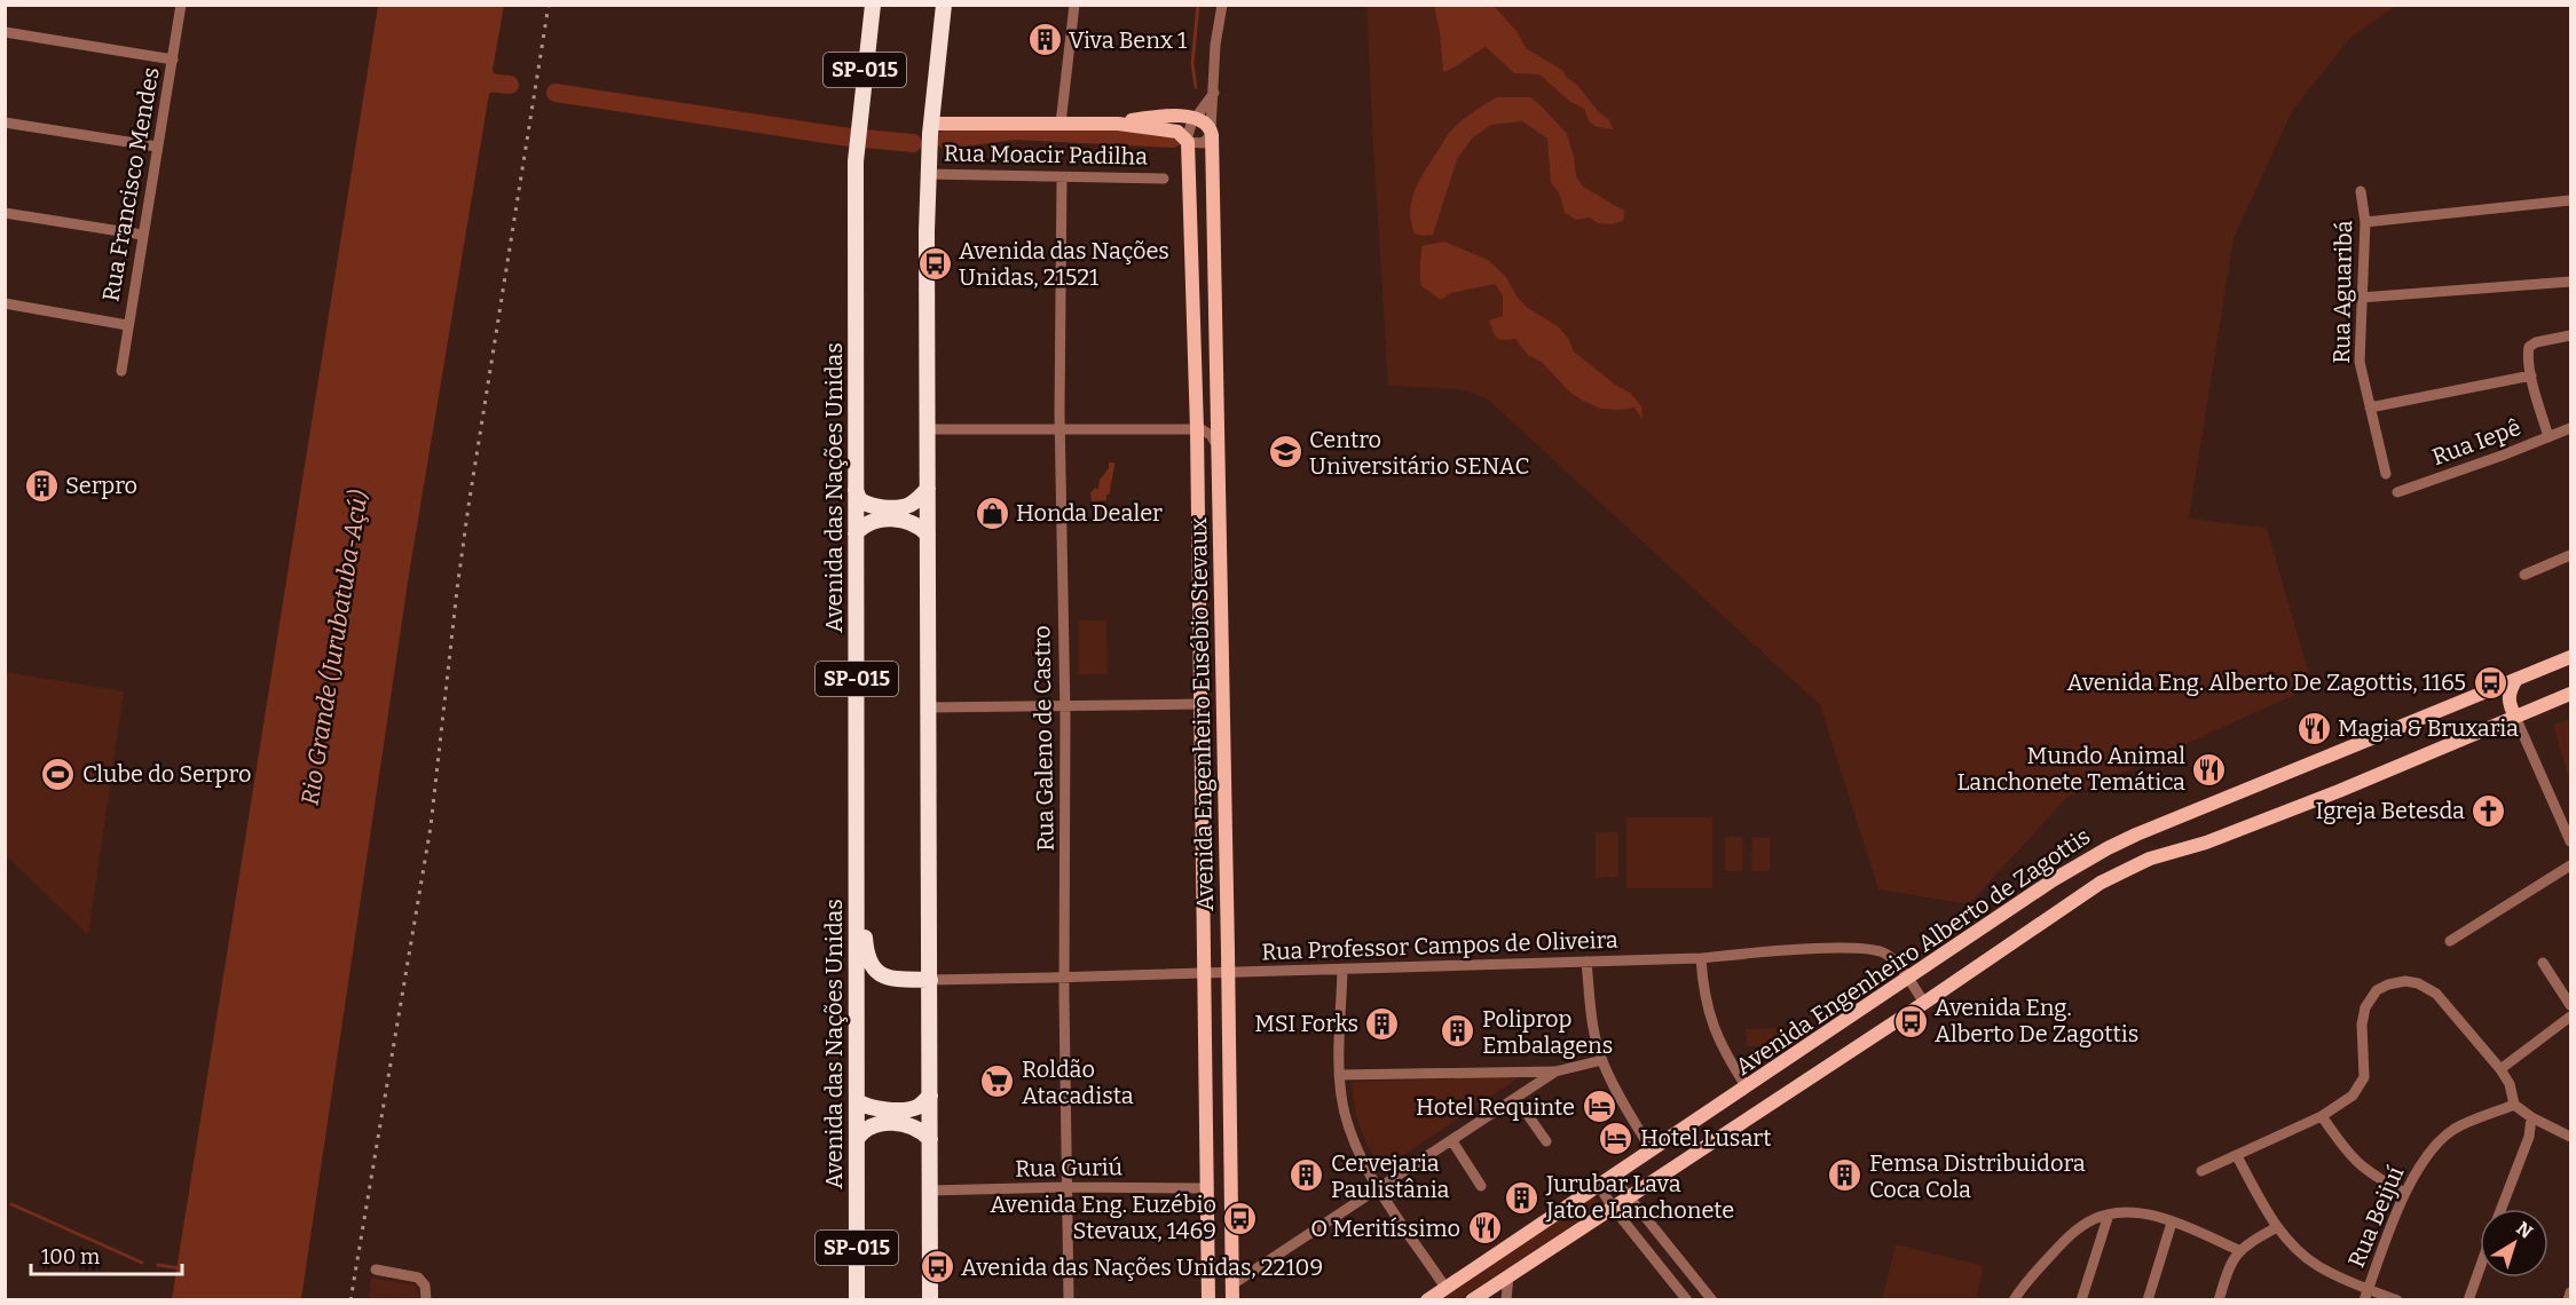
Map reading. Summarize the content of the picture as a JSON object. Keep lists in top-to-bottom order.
{
  "streets": {
    "highway": ["SP-015", "Avenida das Nações Unidas"],
    "main road": ["Rua Moacir Padilha", "Avenida Engenheiro Eusébio Stevaux", "Avenida Engenheiro Alberto de Zagottis"],
    "street": [
      "Rua Francisco Mendes",
      "Rua Aguaribá",
      "Rua Iepê",
      "Rua Galeno de Castro",
      "Rua Professor Campos de Oliveira",
      "Rua Guriú",
      "Rua Beijuí"
    ]
  },
  "crossings": [
    ["SP-015", "Rua Moacir Padilha"],
    ["SP-015", "Rua Professor Campos de Oliveira"],
    ["SP-015", "Rua Guriú"],
    ["Rua Moacir Padilha", "Rua Galeno de Castro"],
    ["Avenida Engenheiro Eusébio Stevaux", "Rua Professor Campos de Oliveira"],
    ["Avenida Engenheiro Eusébio Stevaux", "Rua Guriú"],
    ["Rua Galeno de Castro", "Rua Professor Campos de Oliveira"],
    ["Rua Galeno de Castro", "Rua Guriú"],
    ["Rua Professor Campos de Oliveira", "Avenida Engenheiro Alberto de Zagottis"]
  ],
  "water": ["Rio Grande (Jurubatuba-Açú)"],
  "places": {
    "building": [
      "Viva Benx 1",
      "Serpro",
      "MSI Forks",
      "Poliprop Embalagens",
      "Cervejaria Paulistânia",
      "Femsa Distribuidora Coca Cola",
      "Jurubar Lava Jato e Lanchonete"
    ],
    "bus stop": [
      "Avenida das Nações Unidas, 21521",
      "Avenida Eng. Alberto De Zagottis, 1165",
      "Avenida Eng. Alberto De Zagottis",
      "Avenida Eng. Euzébio Stevaux, 1469",
      "Avenida das Nações Unidas, 22109"
    ],
    "school or university": ["Centro Universitário SENAC"],
    "shop": ["Honda Dealer"],
    "restaurant": ["Magia & Bruxaria", "Mundo Animal Lanchonete Temática", "O Meritíssimo"],
    "sports": ["Clube do Serpro"],
    "church": ["Igreja Betesda"],
    "supermarket": ["Roldão Atacadista"],
    "hotel": ["Hotel Requinte", "Hotel Lusart"]
  },
  "scale_bar": "100 m",
  "north": "top right"
}
